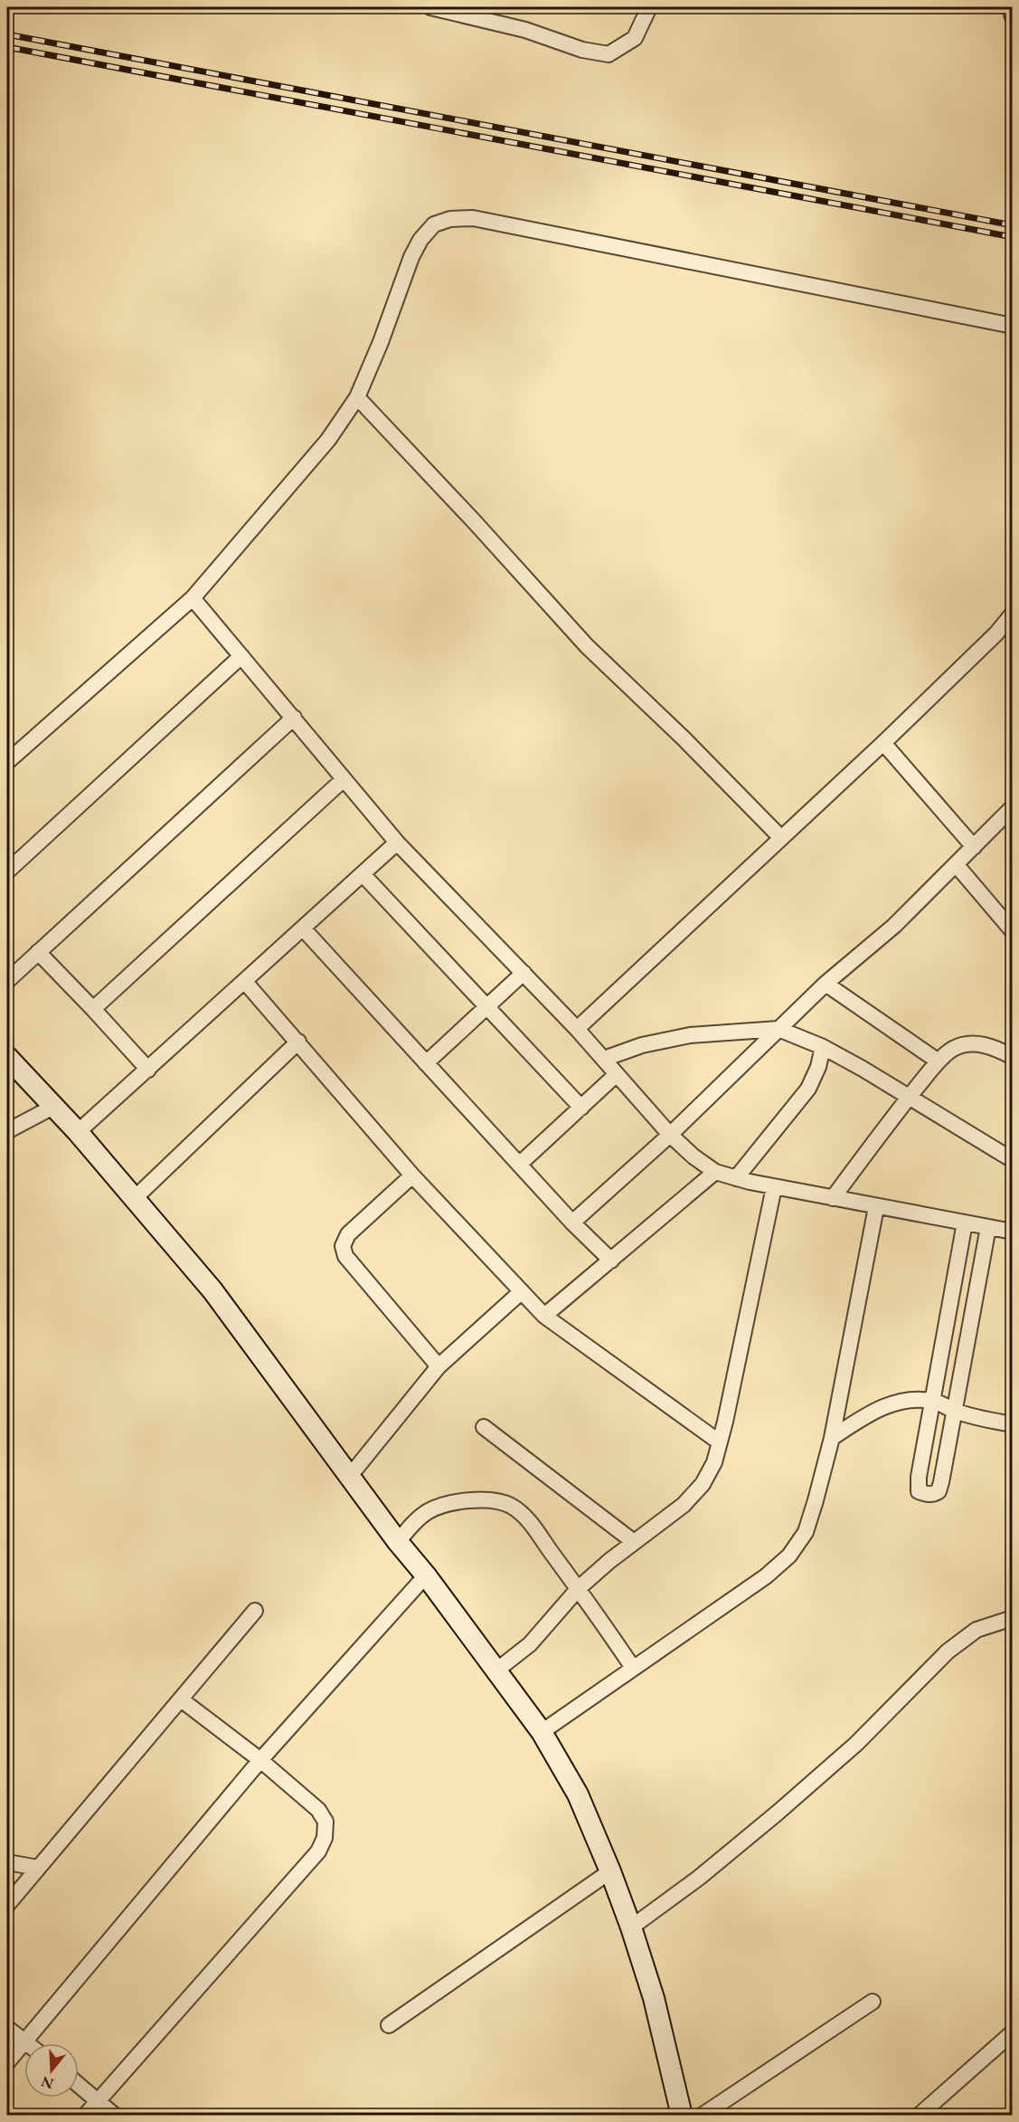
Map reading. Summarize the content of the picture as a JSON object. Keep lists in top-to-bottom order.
{
  "north": "bottom"
}
